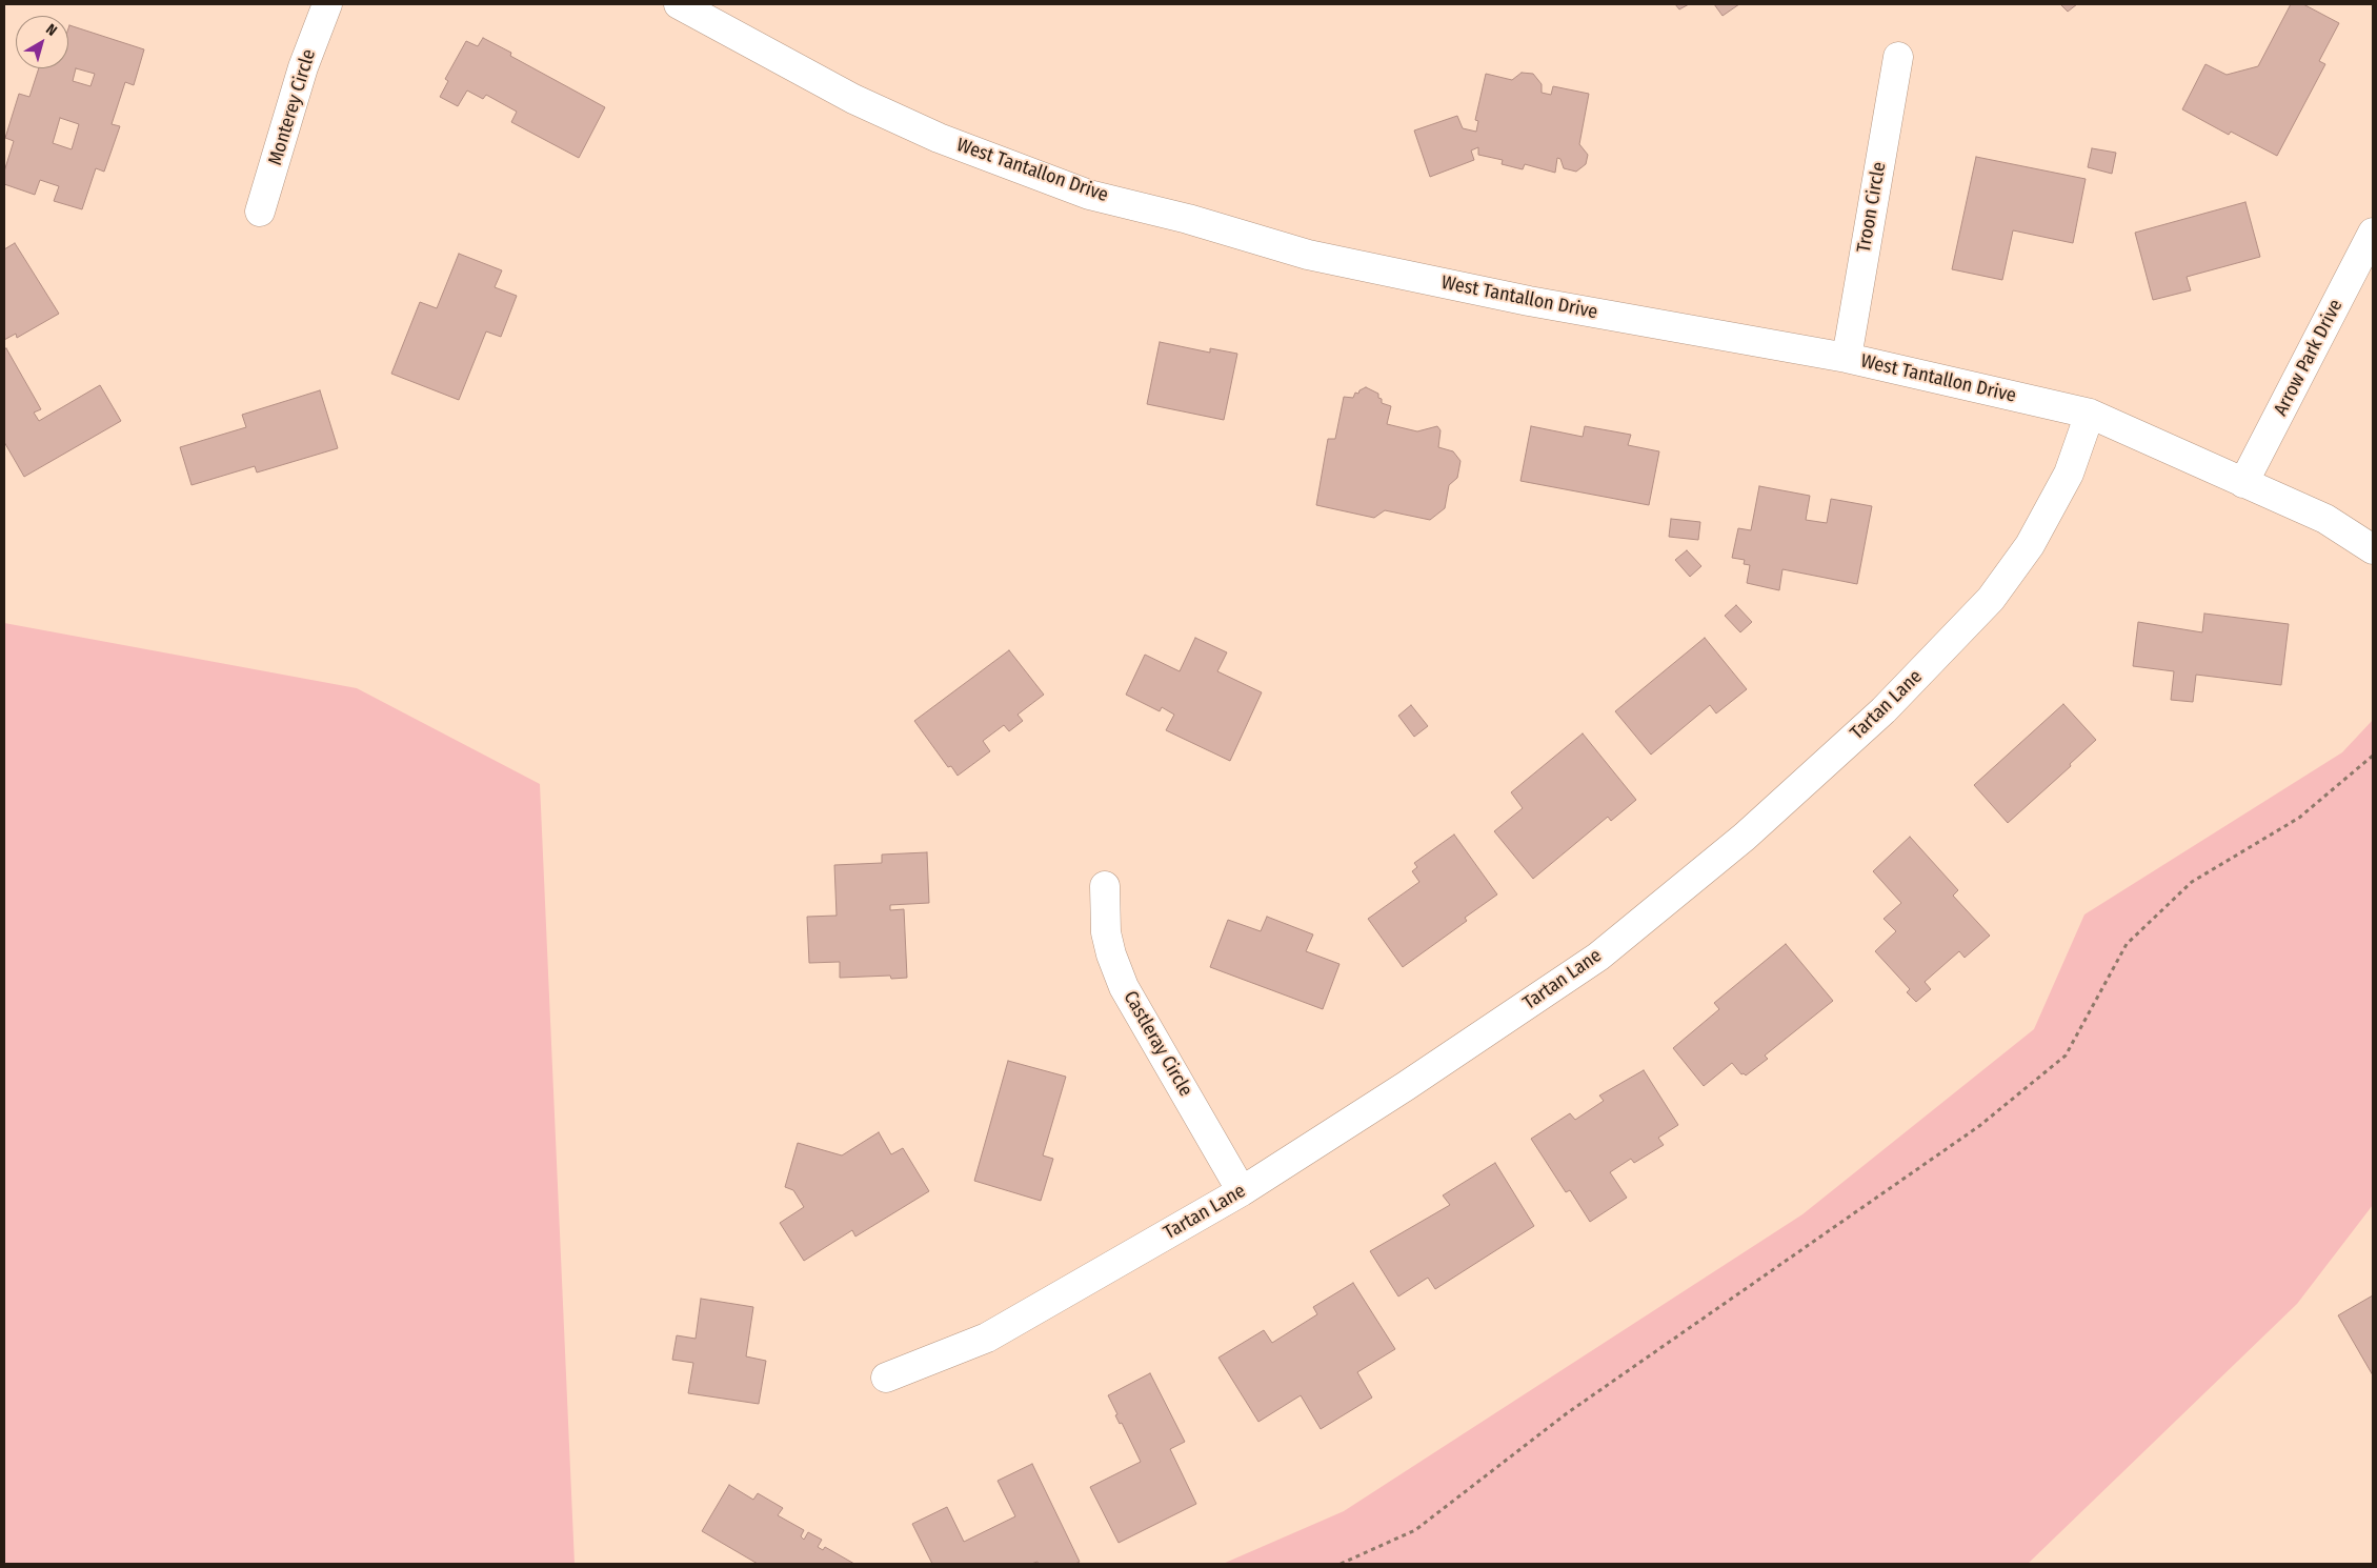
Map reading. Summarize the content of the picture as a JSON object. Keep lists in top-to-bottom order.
{
  "streets": {
    "street": [
      "Monterey Circle",
      "West Tantallon Drive",
      "Troon Circle",
      "Arrow Park Drive",
      "Tartan Lane",
      "Castleray Circle"
    ]
  },
  "crossings": [
    ["West Tantallon Drive", "Troon Circle"],
    ["West Tantallon Drive", "Arrow Park Drive"],
    ["West Tantallon Drive", "Tartan Lane"],
    ["Tartan Lane", "Castleray Circle"]
  ],
  "north": "top right"
}
